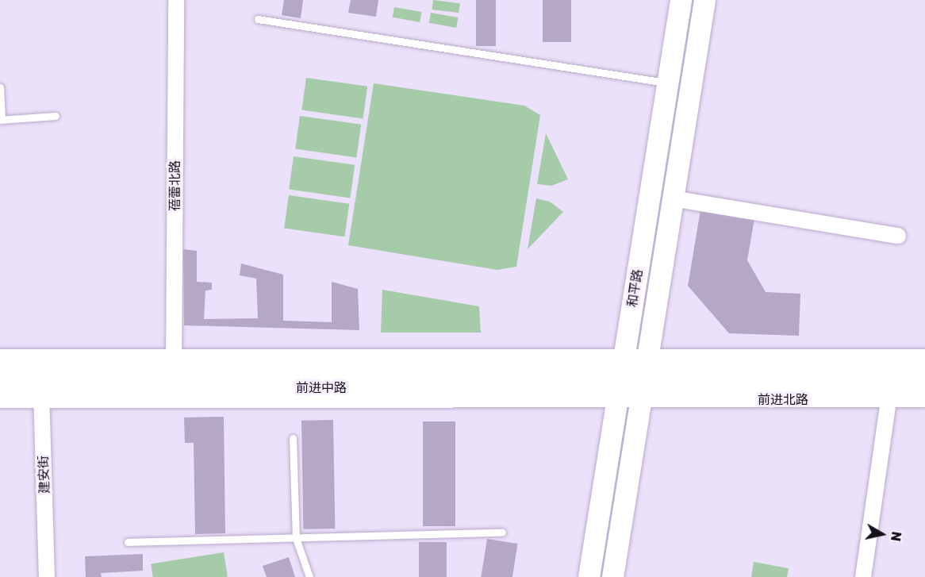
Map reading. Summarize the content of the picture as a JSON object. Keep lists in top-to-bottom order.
{
  "streets": {
    "street": [
      "蓓蕾北路",
      "和平路",
      "前进中路",
      "前进北路",
      "建安街"
    ]
  },
  "crossings": [
    ["和平路", "前进中路"],
    ["和平路", "前进北路"],
    ["前进中路", "前进北路"],
    ["前进中路", "建安街"]
  ],
  "north": "right"
}
